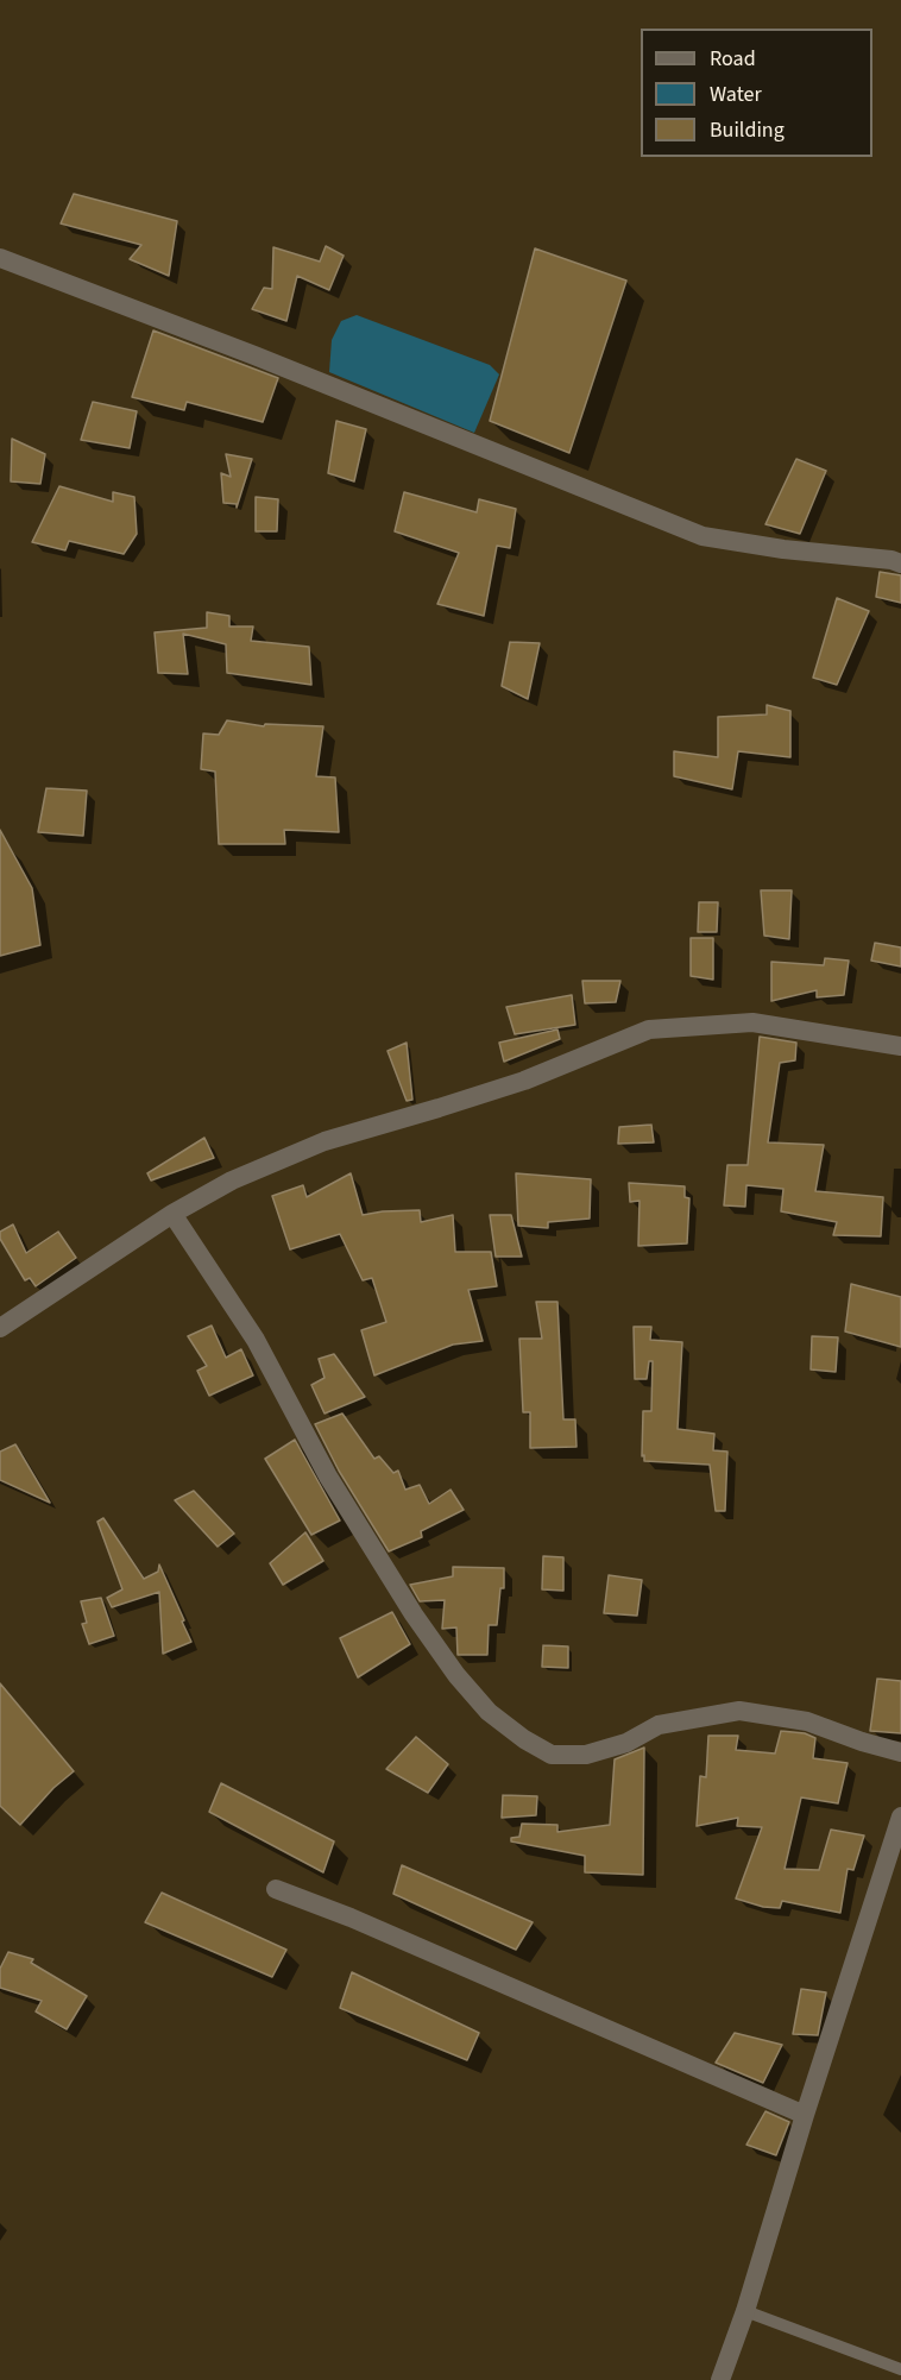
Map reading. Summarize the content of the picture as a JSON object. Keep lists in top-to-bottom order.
{
  "legend": ["Road", "Water", "Building"]
}
